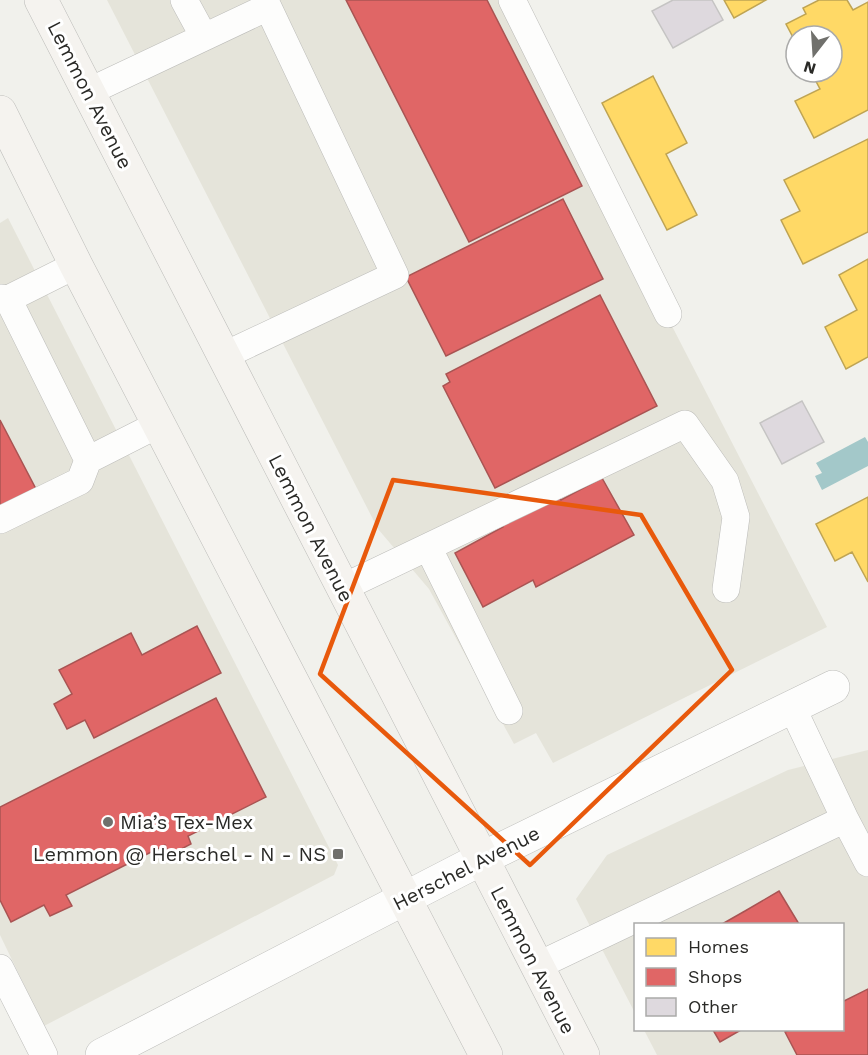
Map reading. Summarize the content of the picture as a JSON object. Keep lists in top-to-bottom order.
{
  "streets": {
    "main road": ["Lemmon Avenue"],
    "street": ["Herschel Avenue"]
  },
  "crossings": [
    ["Lemmon Avenue", "Herschel Avenue"]
  ],
  "places": {
    "other": ["Mia’s Tex-Mex"],
    "transit": ["Lemmon @ Herschel - N - NS"]
  },
  "legend": ["Homes", "Shops", "Other"],
  "north": "bottom"
}
